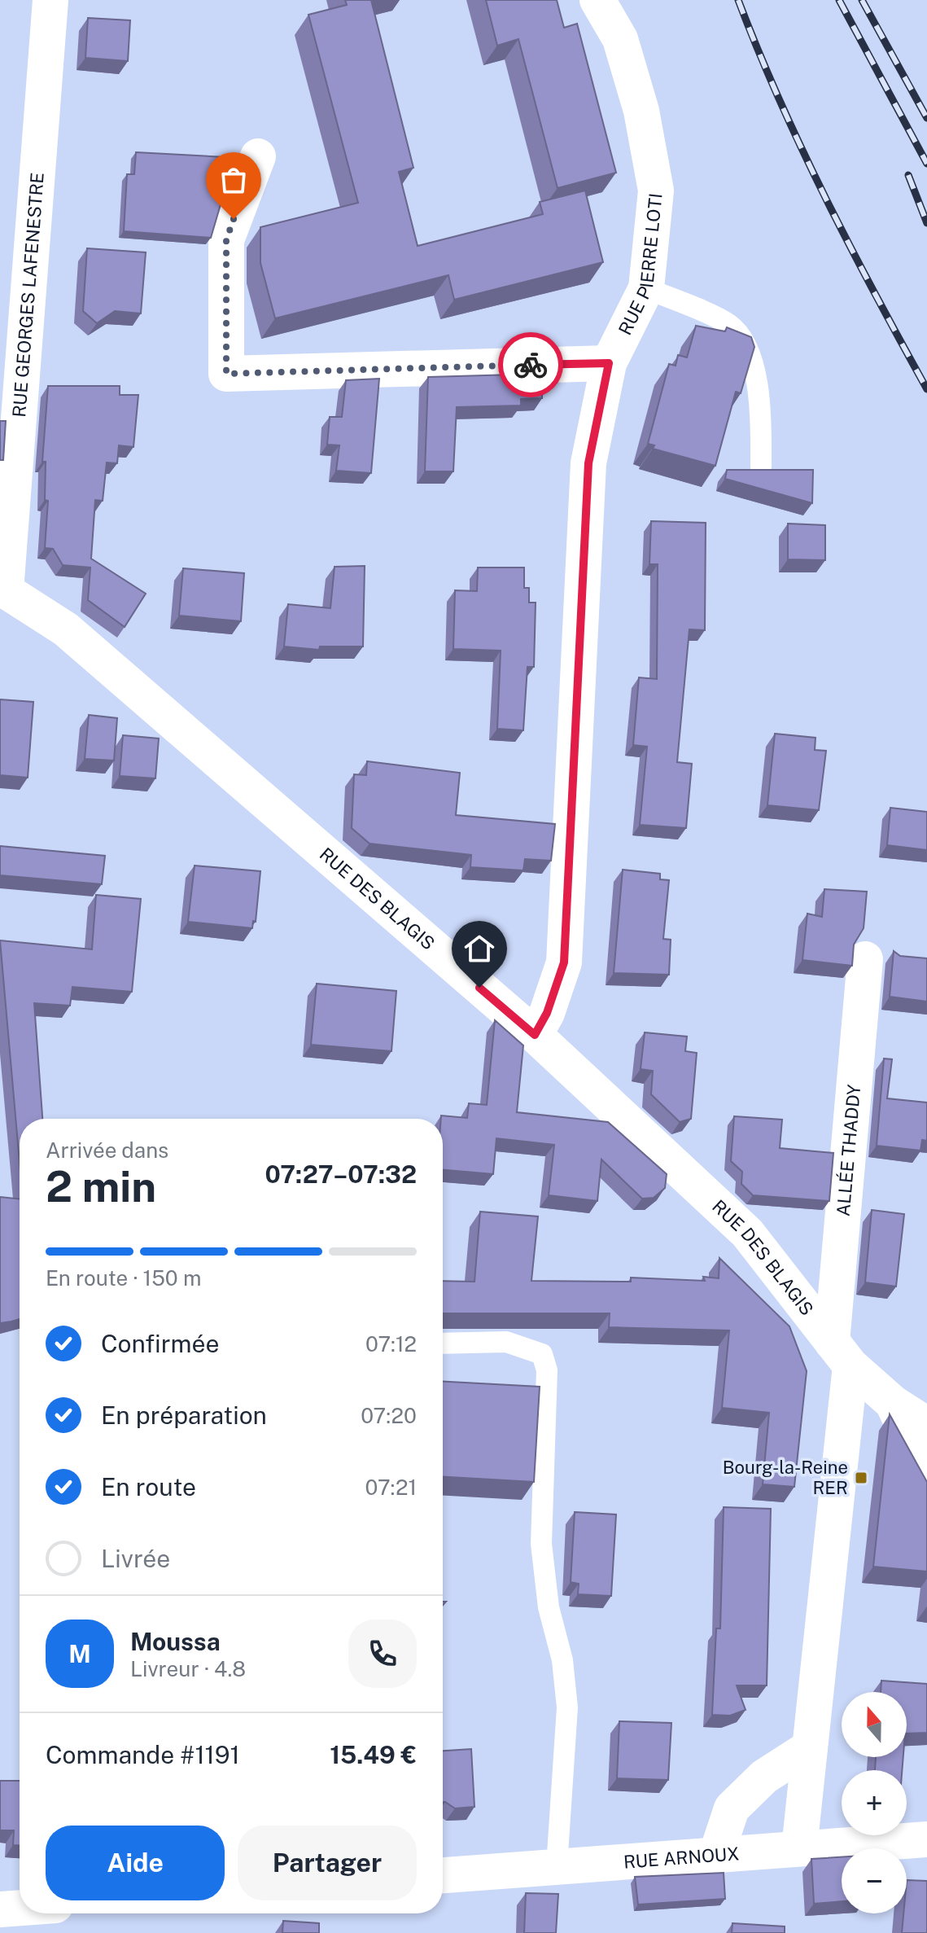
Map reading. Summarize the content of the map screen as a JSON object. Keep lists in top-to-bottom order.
{
  "streets": {
    "street": [
      "RUE PIERRE LOTI",
      "RUE GEORGES LAFENESTRE",
      "RUE DES BLAGIS",
      "ALLÉE THADDY",
      "RUE ARNOUX"
    ]
  },
  "crossings": [
    ["RUE PIERRE LOTI", "RUE DES BLAGIS"],
    ["RUE GEORGES LAFENESTRE", "RUE DES BLAGIS"],
    ["RUE DES BLAGIS", "ALLÉE THADDY"],
    ["ALLÉE THADDY", "RUE ARNOUX"]
  ],
  "places": {
    "transit": ["Bourg-la-Reine RER"]
  },
  "north": "top",
  "page": {
    "heading": ["2 min", "Arrivée dans", "07:27–07:32"],
    "panel": [
      "Moussa",
      "Livreur · 4.8",
      "Commande #1191",
      "15.49 €"
    ],
    "bar": "En route · 150 m",
    "list": [
      ["Confirmée", "07:12"],
      ["En préparation", "07:20"],
      ["En route", "07:21"],
      "Livrée"
    ],
    "round": "M",
    "map_buttons": ["+", "−"],
    "buttons": ["Aide", "Partager"]
  }
}
